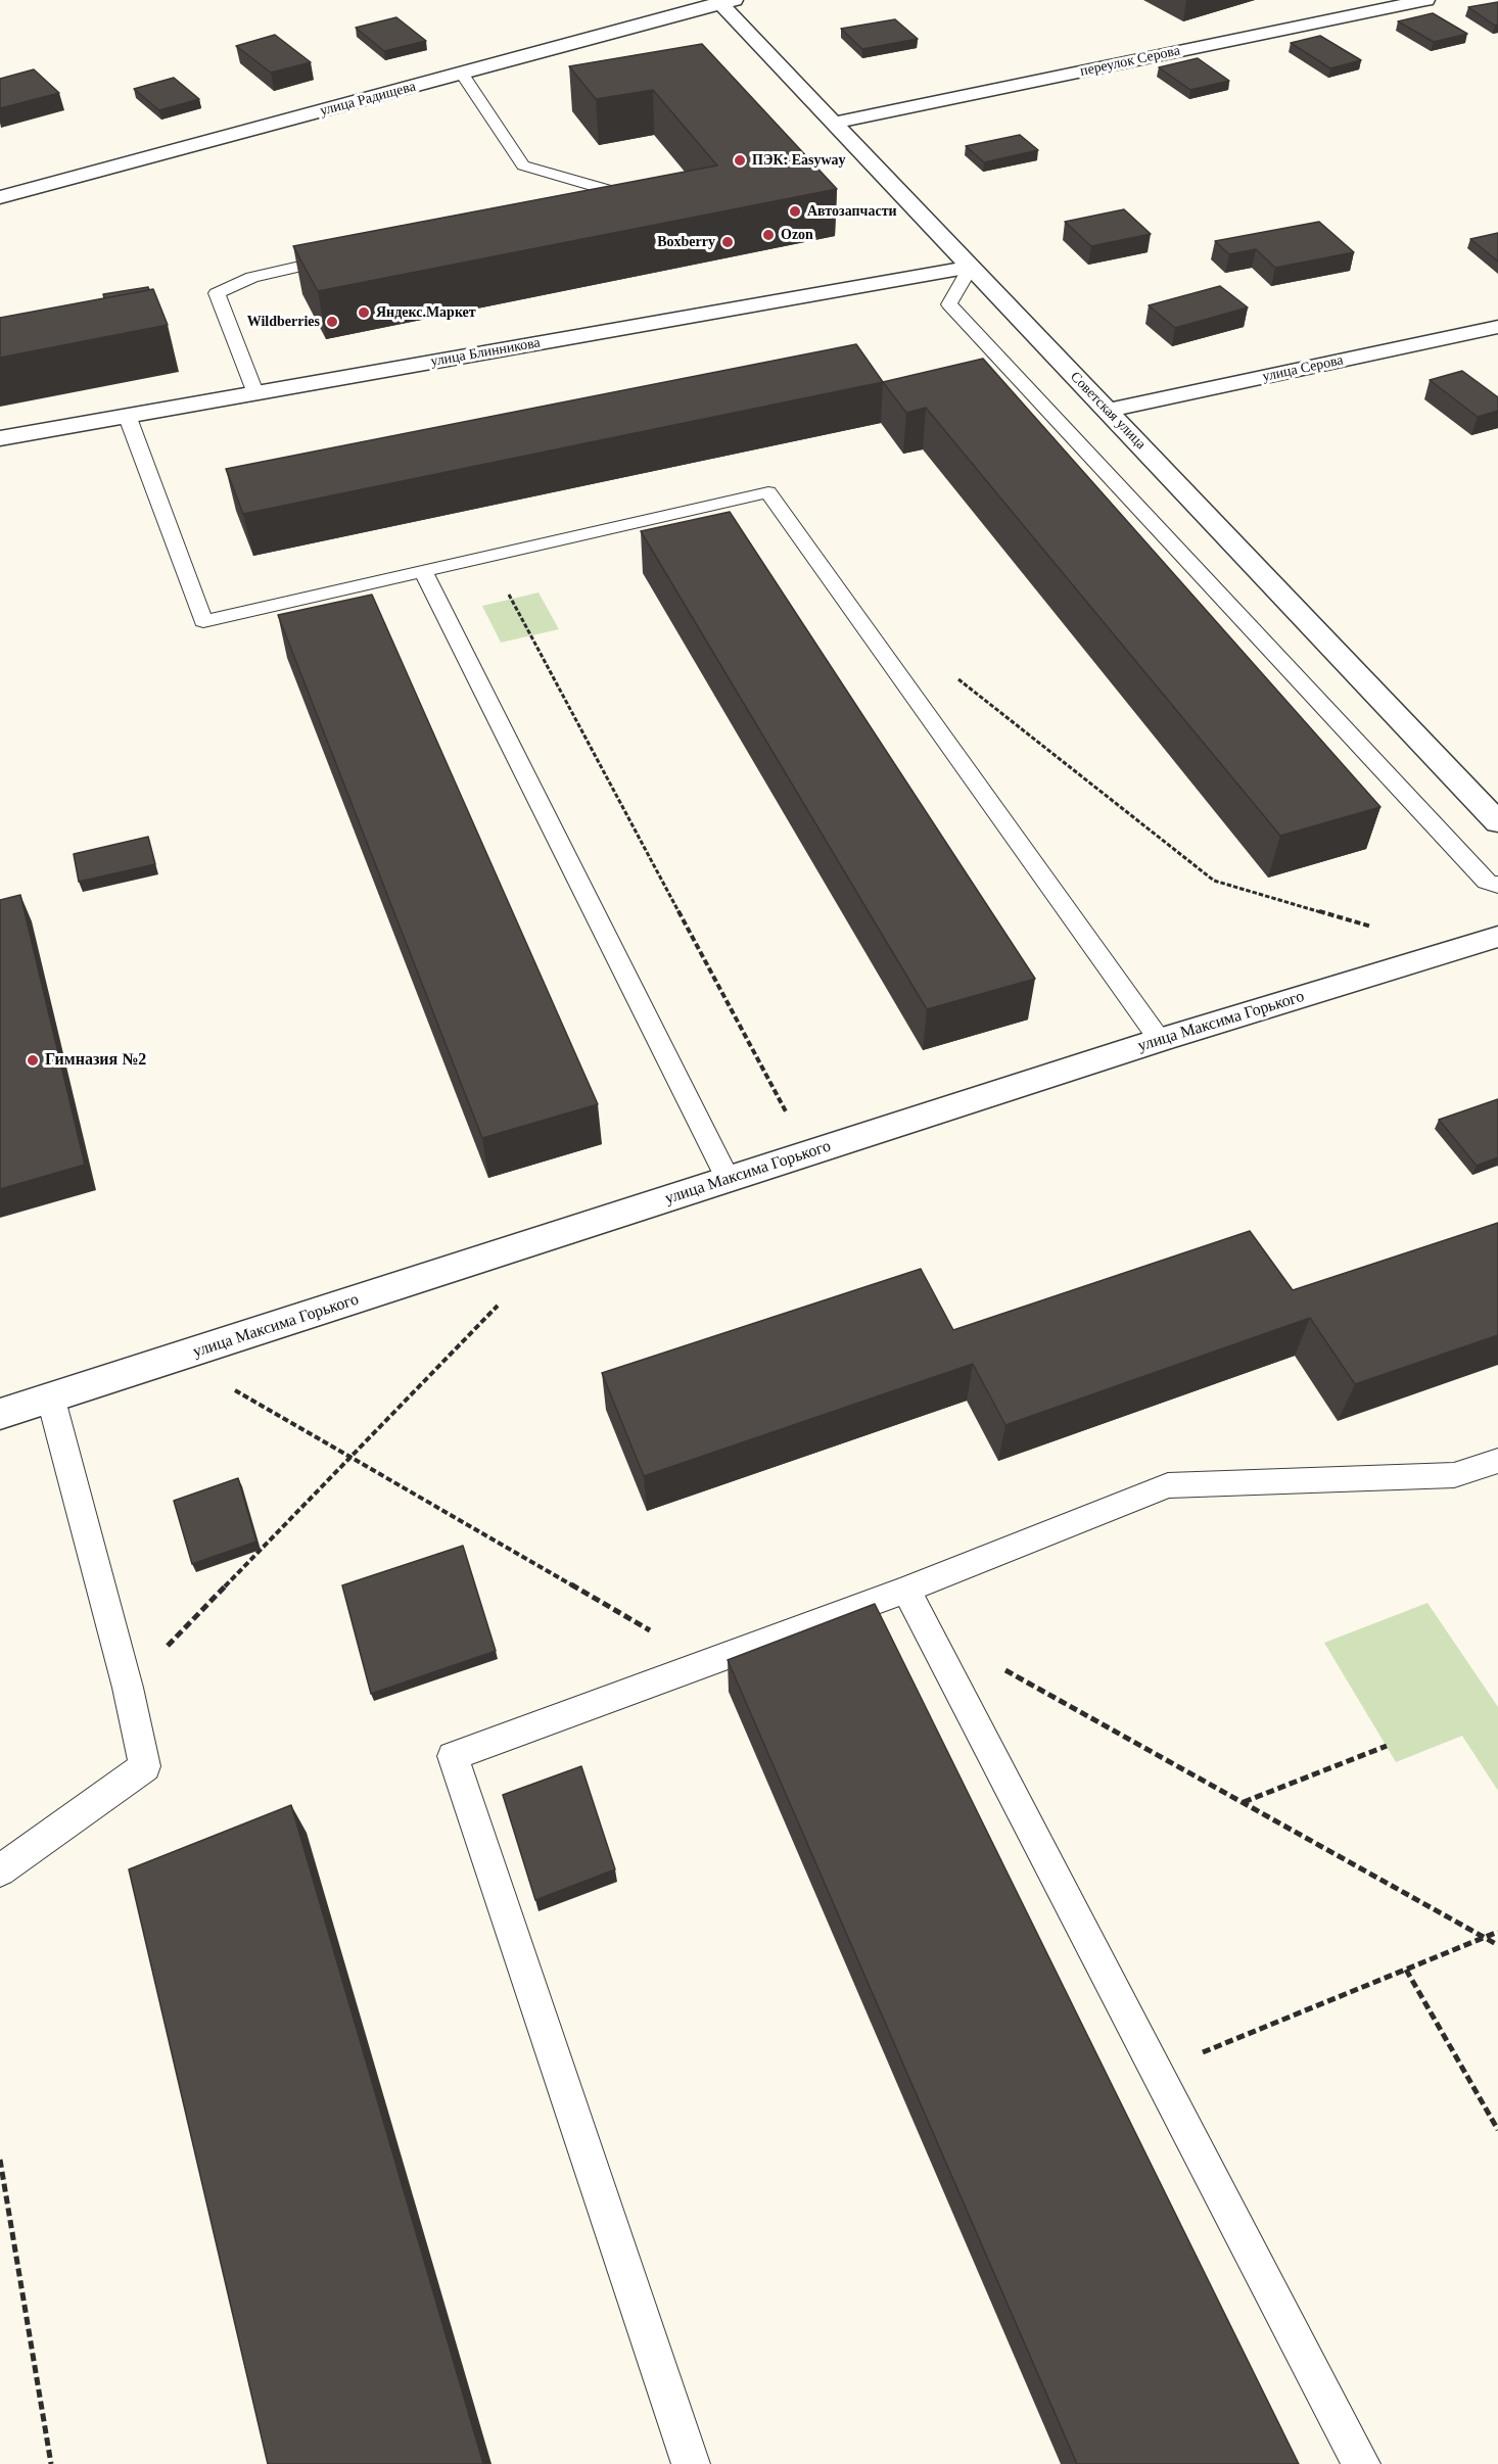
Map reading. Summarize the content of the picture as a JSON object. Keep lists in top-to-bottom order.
{
  "streets": {
    "street": [
      "переулок Серова",
      "улица Радищева",
      "улица Блинникова",
      "улица Серова",
      "Советская улица",
      "улица Максима Горького"
    ]
  },
  "crossings": [
    ["переулок Серова", "Советская улица"],
    ["улица Радищева", "Советская улица"],
    ["улица Блинникова", "Советская улица"],
    ["улица Серова", "Советская улица"]
  ],
  "places": [
    "ПЭК: Easyway",
    "Автозапчасти",
    "Ozon",
    "Boxberry",
    "Яндекс.Маркет",
    "Wildberries",
    "Гимназия №2"
  ]
}
